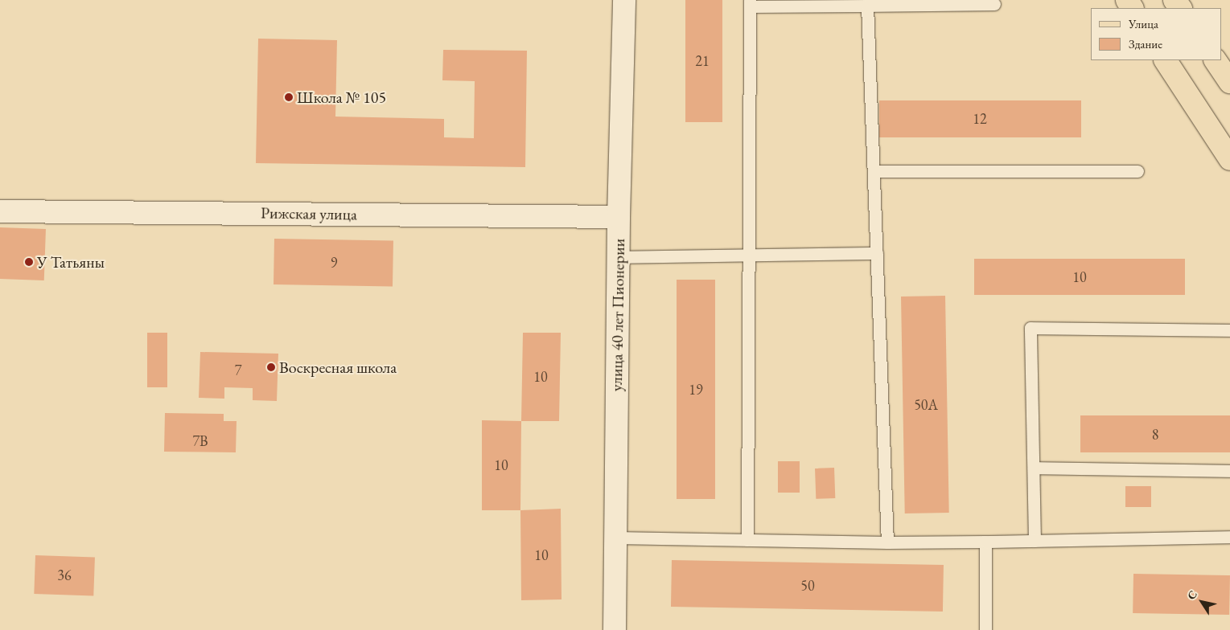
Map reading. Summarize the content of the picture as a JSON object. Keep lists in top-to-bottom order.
{
  "streets": {
    "street": ["Рижская улица", "улица 40 лет Пионерии"]
  },
  "crossings": [
    ["Рижская улица", "улица 40 лет Пионерии"]
  ],
  "places": ["Школа № 105", "У Татьяны", "Воскресная школа"],
  "house_numbers": [
    "21",
    "12",
    "9",
    "10",
    "7",
    "10",
    "19",
    "50А",
    "8",
    "7В",
    "10",
    "10",
    "36",
    "50"
  ],
  "legend": ["Улица", "Здание"],
  "north": "top left"
}
